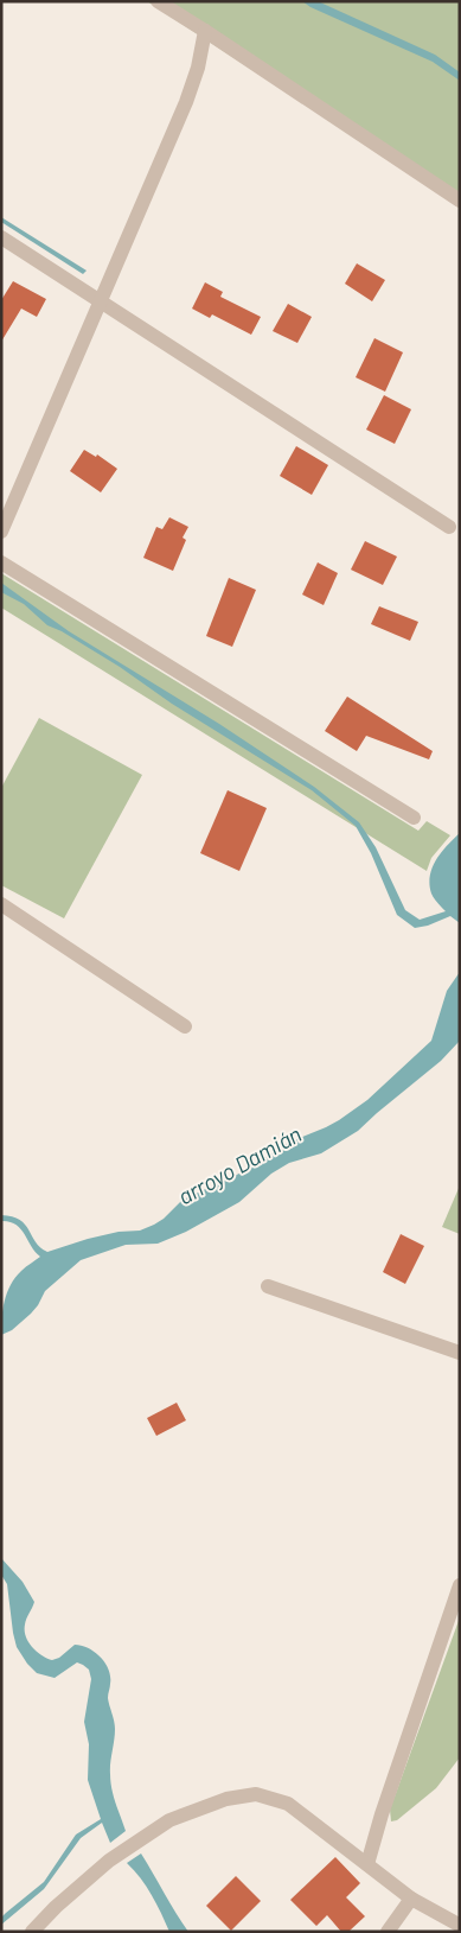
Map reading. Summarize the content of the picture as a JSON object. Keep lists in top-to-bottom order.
{
  "water": ["arroyo Damián"]
}
